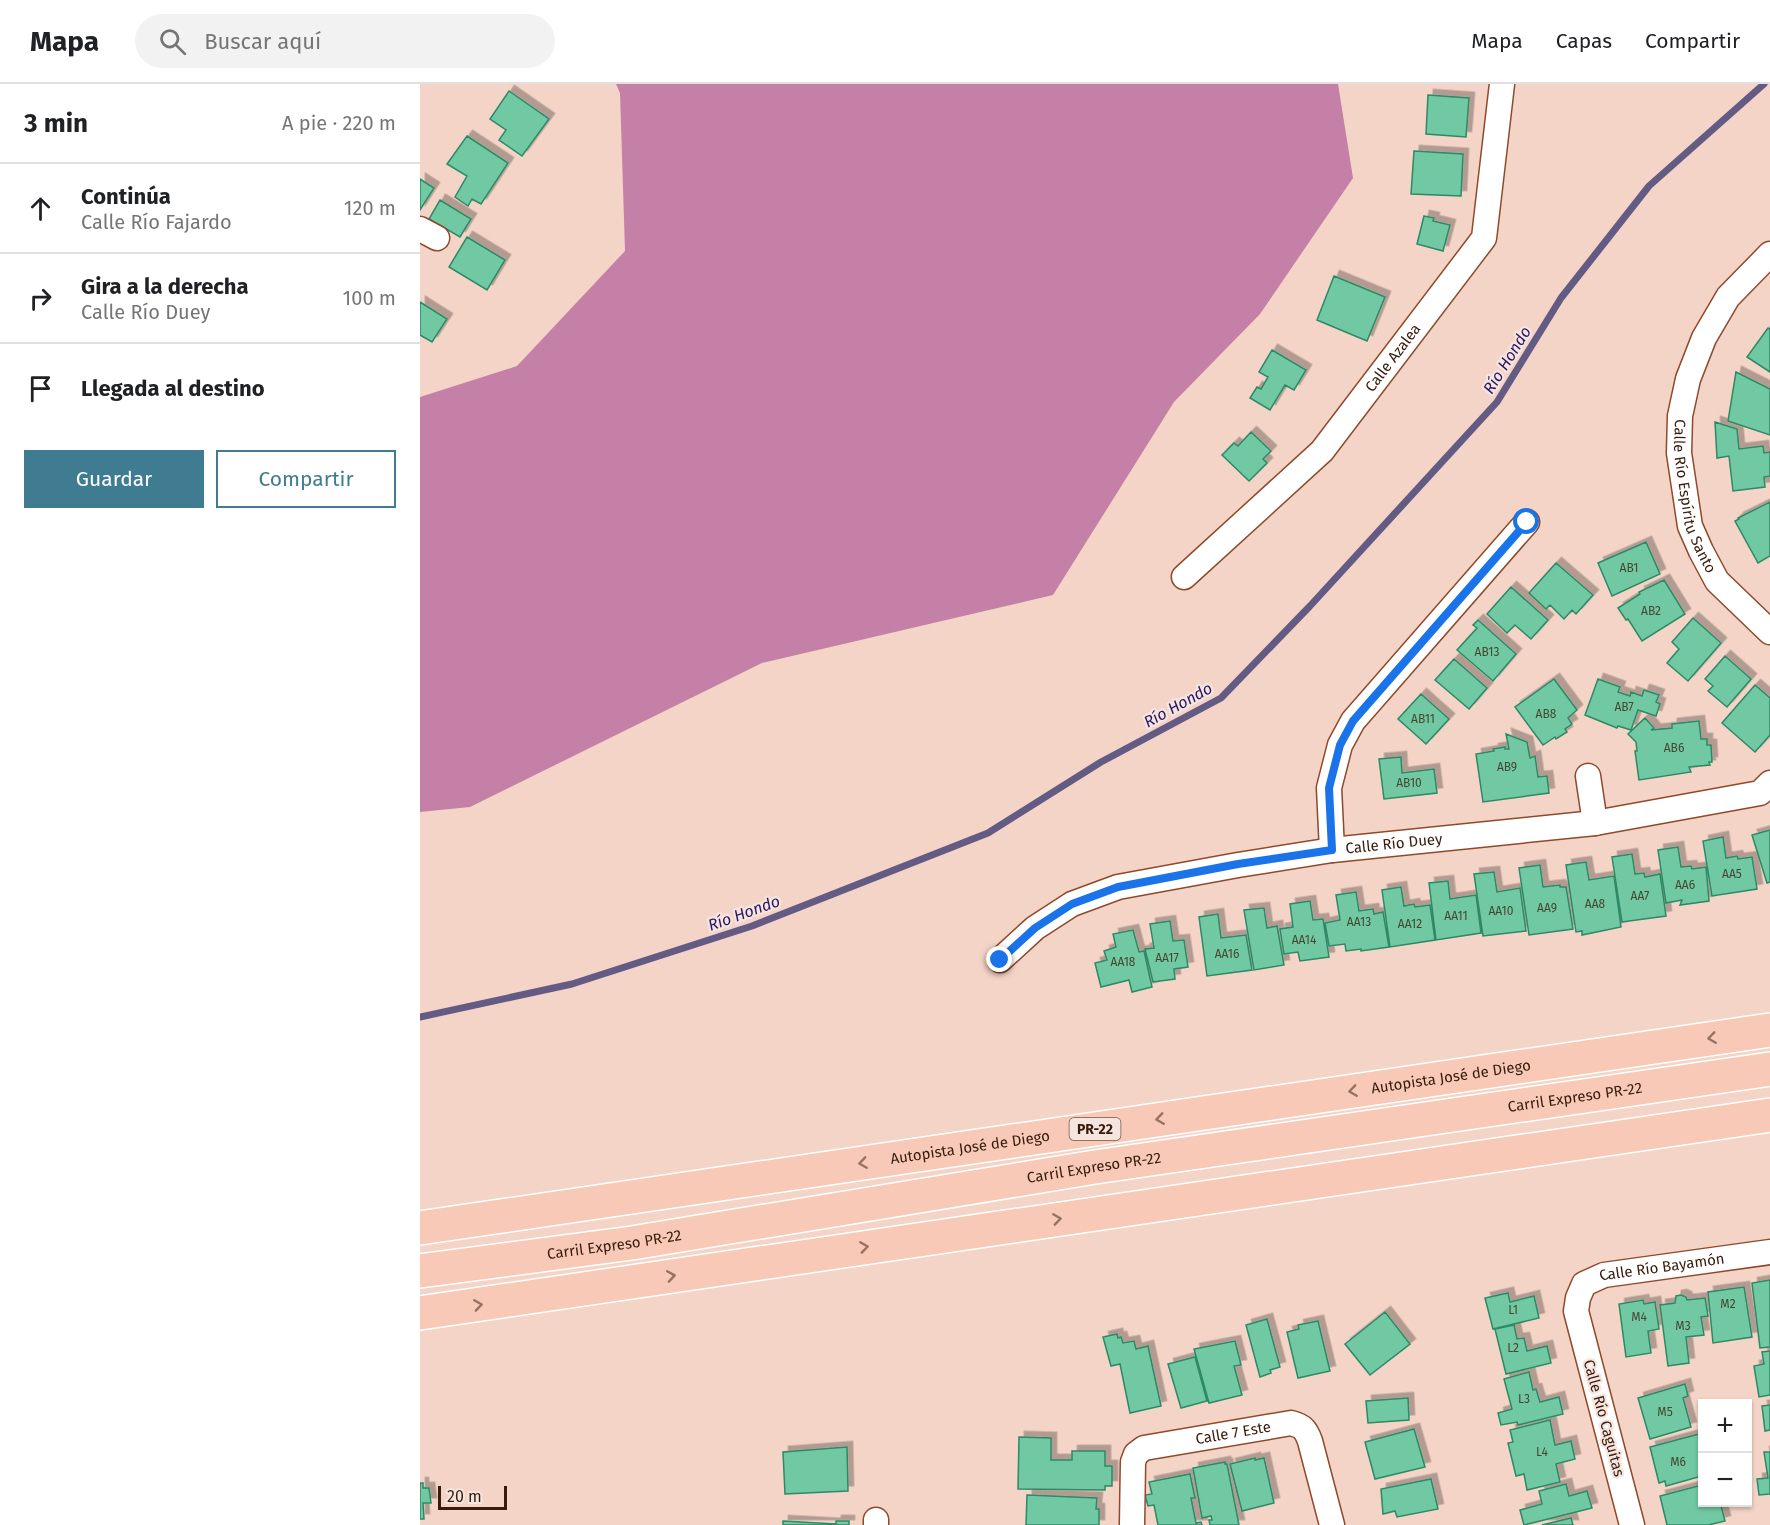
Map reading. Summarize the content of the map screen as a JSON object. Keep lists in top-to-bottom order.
{
  "streets": {
    "highway": ["Autopista José de Diego", "Carril Expreso PR-22", "PR-22"],
    "street": [
      "Calle Azalea",
      "Calle Río Espíritu Santo",
      "Calle Río Duey",
      "Calle Río Bayamón",
      "Calle Río Caguitas",
      "Calle 7 Este"
    ]
  },
  "crossings": [
    ["Calle Río Bayamón", "Calle Río Caguitas"]
  ],
  "water": ["Río Hondo"],
  "house_numbers": [
    "AB1",
    "AB2",
    "AB13",
    "AB7",
    "AB8",
    "AB11",
    "AB6",
    "AB9",
    "AB10",
    "AA5",
    "AA6",
    "AA7",
    "AA8",
    "AA9",
    "AA10",
    "AA11",
    "AA13",
    "AA12",
    "AA14",
    "AA16",
    "AA17",
    "AA18",
    "M2",
    "L1",
    "M4",
    "M3",
    "L2",
    "L3",
    "M5",
    "L4",
    "M6"
  ],
  "scale_bar": "20 m",
  "page": {
    "header": "Mapa",
    "search": "Buscar aquí",
    "nav": ["Mapa", "Capas", "Compartir"],
    "heading": ["3 min", "A pie · 220 m"],
    "list": [
      ["Continúa", "Calle Río Fajardo", "120 m"],
      ["Gira a la derecha", "Calle Río Duey", "100 m"],
      "Llegada al destino"
    ],
    "buttons": ["Guardar", "Compartir"],
    "map_buttons": ["+", "−"],
    "scale": "20 m"
  }
}
